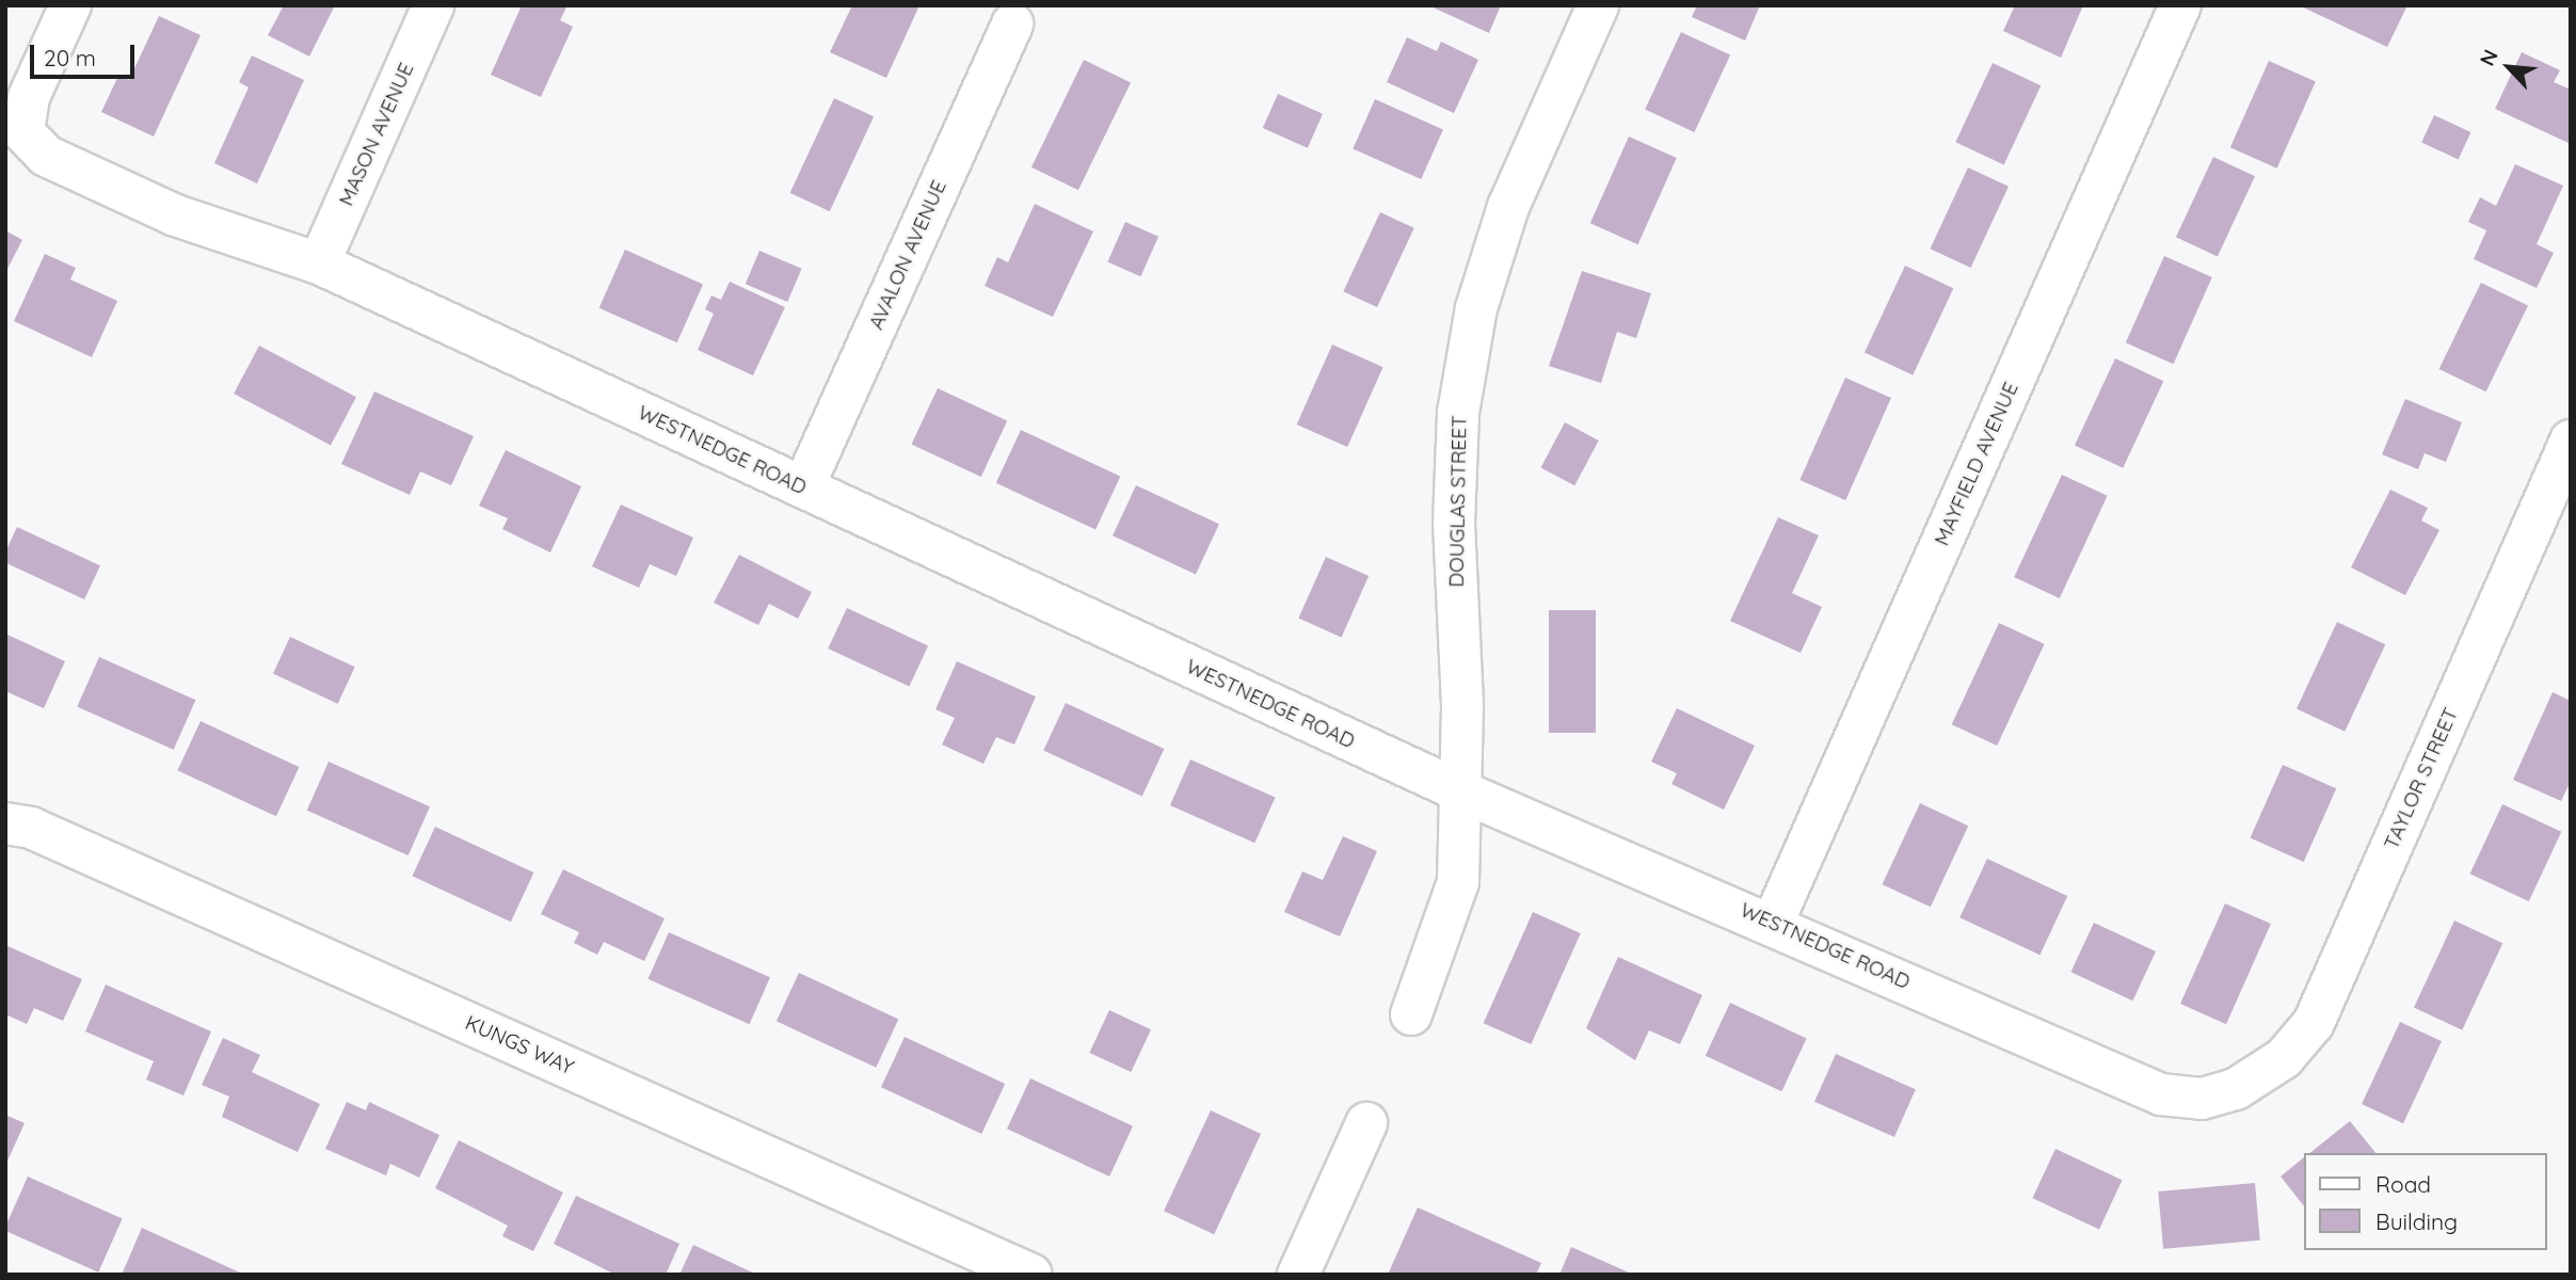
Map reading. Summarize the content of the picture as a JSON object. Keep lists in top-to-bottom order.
{
  "streets": {
    "street": [
      "MASON AVENUE",
      "AVALON AVENUE",
      "WESTNEDGE ROAD",
      "MAYFIELD AVENUE",
      "DOUGLAS STREET",
      "TAYLOR STREET",
      "KUNGS WAY"
    ]
  },
  "crossings": [
    ["MASON AVENUE", "WESTNEDGE ROAD"],
    ["AVALON AVENUE", "WESTNEDGE ROAD"],
    ["WESTNEDGE ROAD", "MAYFIELD AVENUE"],
    ["WESTNEDGE ROAD", "DOUGLAS STREET"],
    ["WESTNEDGE ROAD", "TAYLOR STREET"]
  ],
  "legend": ["Road", "Building"],
  "scale_bar": "20 m",
  "north": "top left"
}
